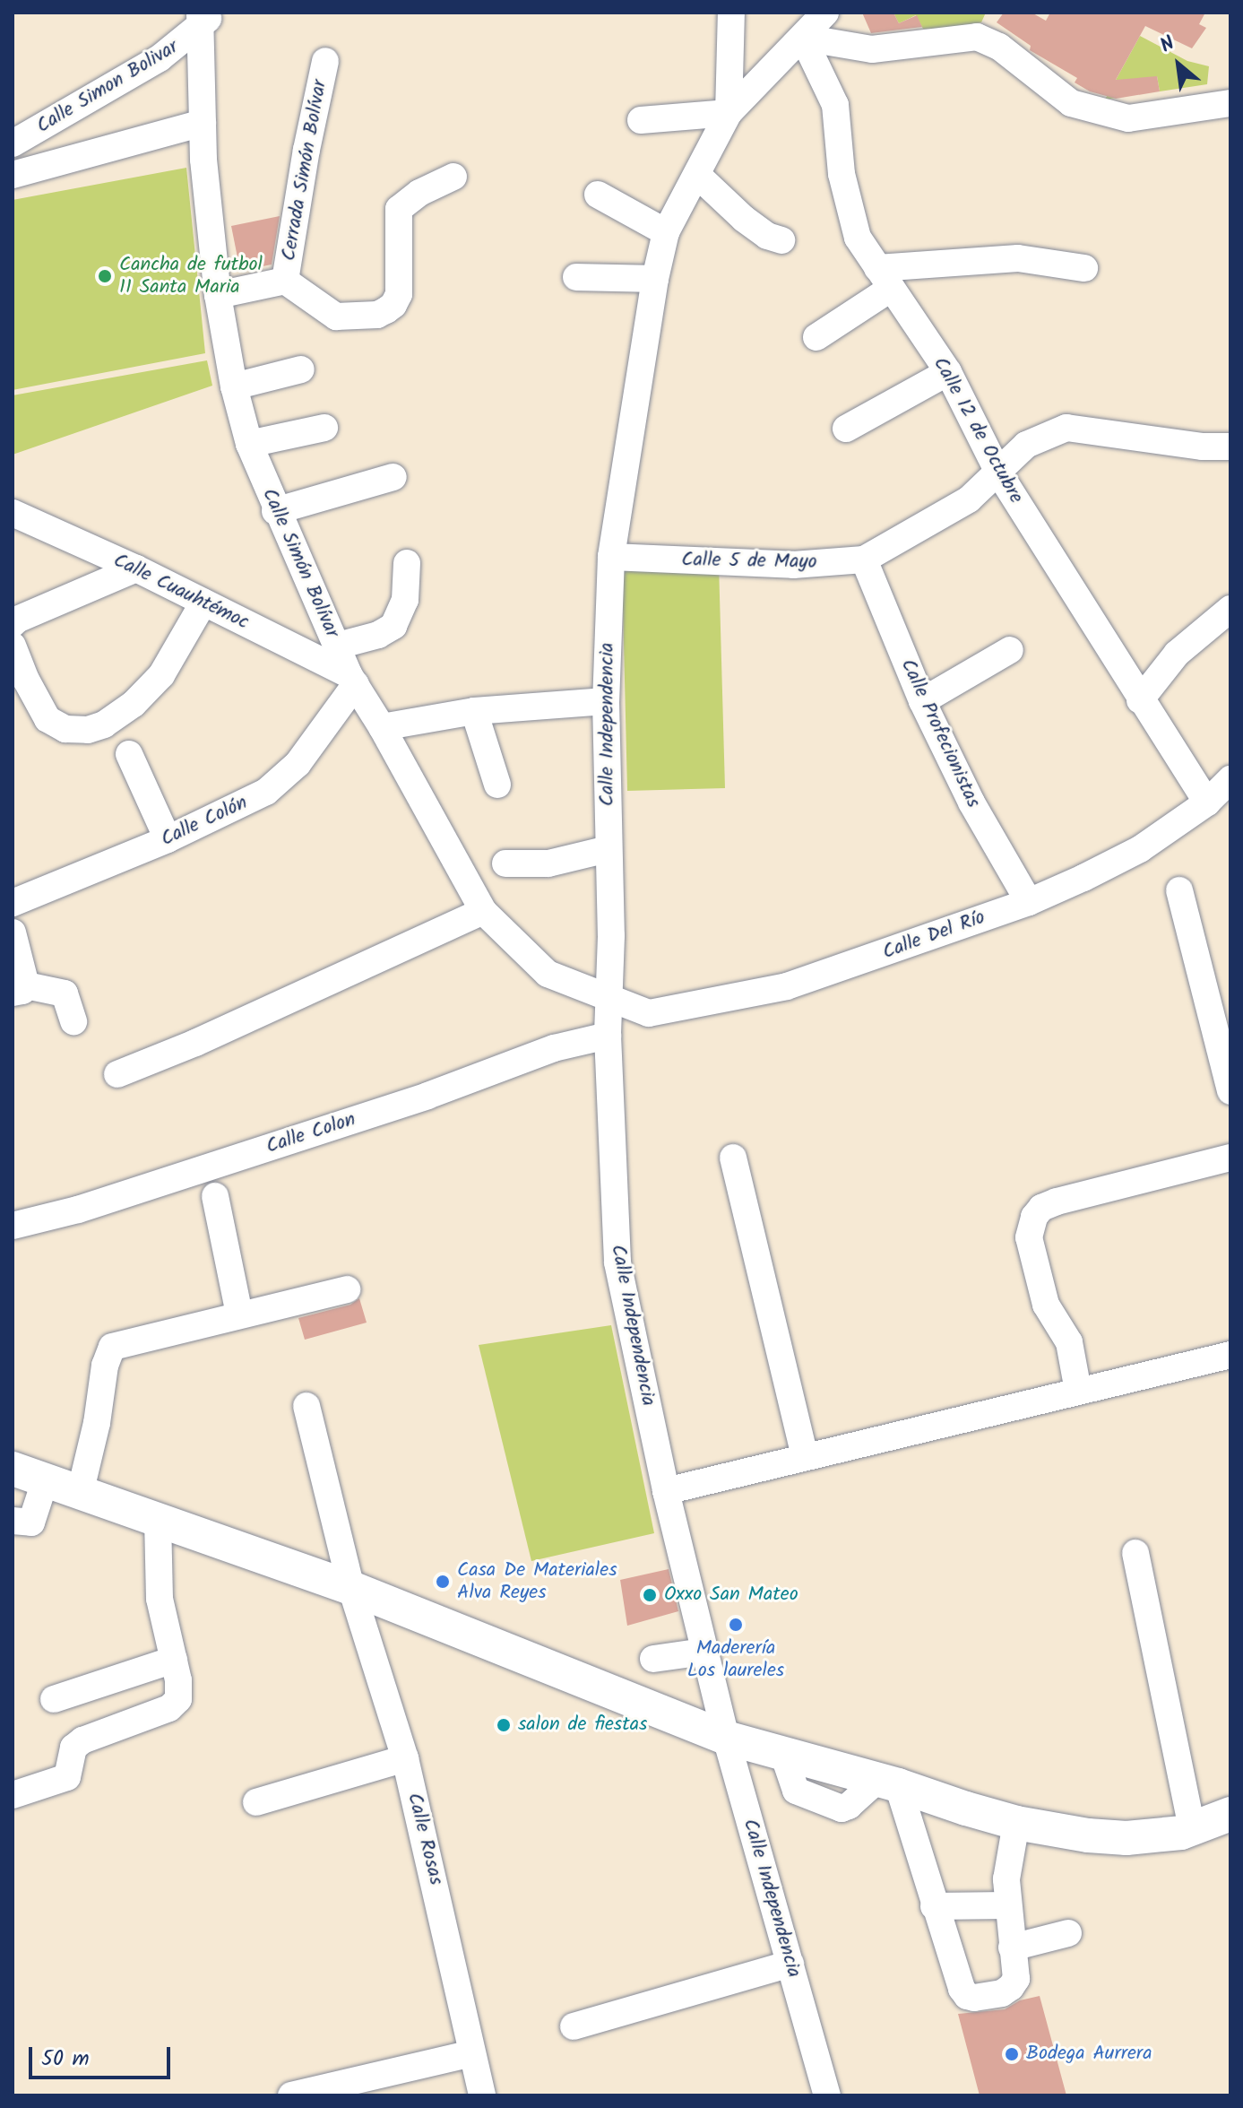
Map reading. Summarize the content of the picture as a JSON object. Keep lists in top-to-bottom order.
{
  "streets": {
    "street": [
      "Calle Simon Bolivar",
      "Cerrada Simón Bolívar",
      "Calle 12 de Octubre",
      "Calle 5 de Mayo",
      "Calle Simón Bolívar",
      "Calle Cuauhtémoc",
      "Calle Independencia",
      "Calle Profecionistas",
      "Calle Colón",
      "Calle Del Río",
      "Calle Colon",
      "Calle Rosas"
    ]
  },
  "crossings": [
    ["Calle Simon Bolivar", "Calle Simón Bolívar"],
    ["Cerrada Simón Bolívar", "Calle Simón Bolívar"],
    ["Calle 12 de Octubre", "Calle 5 de Mayo"],
    ["Calle 12 de Octubre", "Calle Independencia"],
    ["Calle 12 de Octubre", "Calle Del Río"],
    ["Calle 5 de Mayo", "Calle Independencia"],
    ["Calle 5 de Mayo", "Calle Profecionistas"],
    ["Calle Simón Bolívar", "Calle Cuauhtémoc"],
    ["Calle Simón Bolívar", "Calle Independencia"],
    ["Calle Simón Bolívar", "Calle Colón"],
    ["Calle Simón Bolívar", "Calle Del Río"],
    ["Calle Cuauhtémoc", "Calle Colón"],
    ["Calle Independencia", "Calle Del Río"],
    ["Calle Independencia", "Calle Colon"],
    ["Calle Profecionistas", "Calle Del Río"]
  ],
  "places": [
    "Cancha de futbol 11 Santa Maria",
    "Casa De Materiales Alva Reyes",
    "Oxxo San Mateo",
    "Maderería Los laureles",
    "salon de fiestas",
    "Bodega Aurrera"
  ],
  "scale_bar": "50 m",
  "north": "top left"
}
